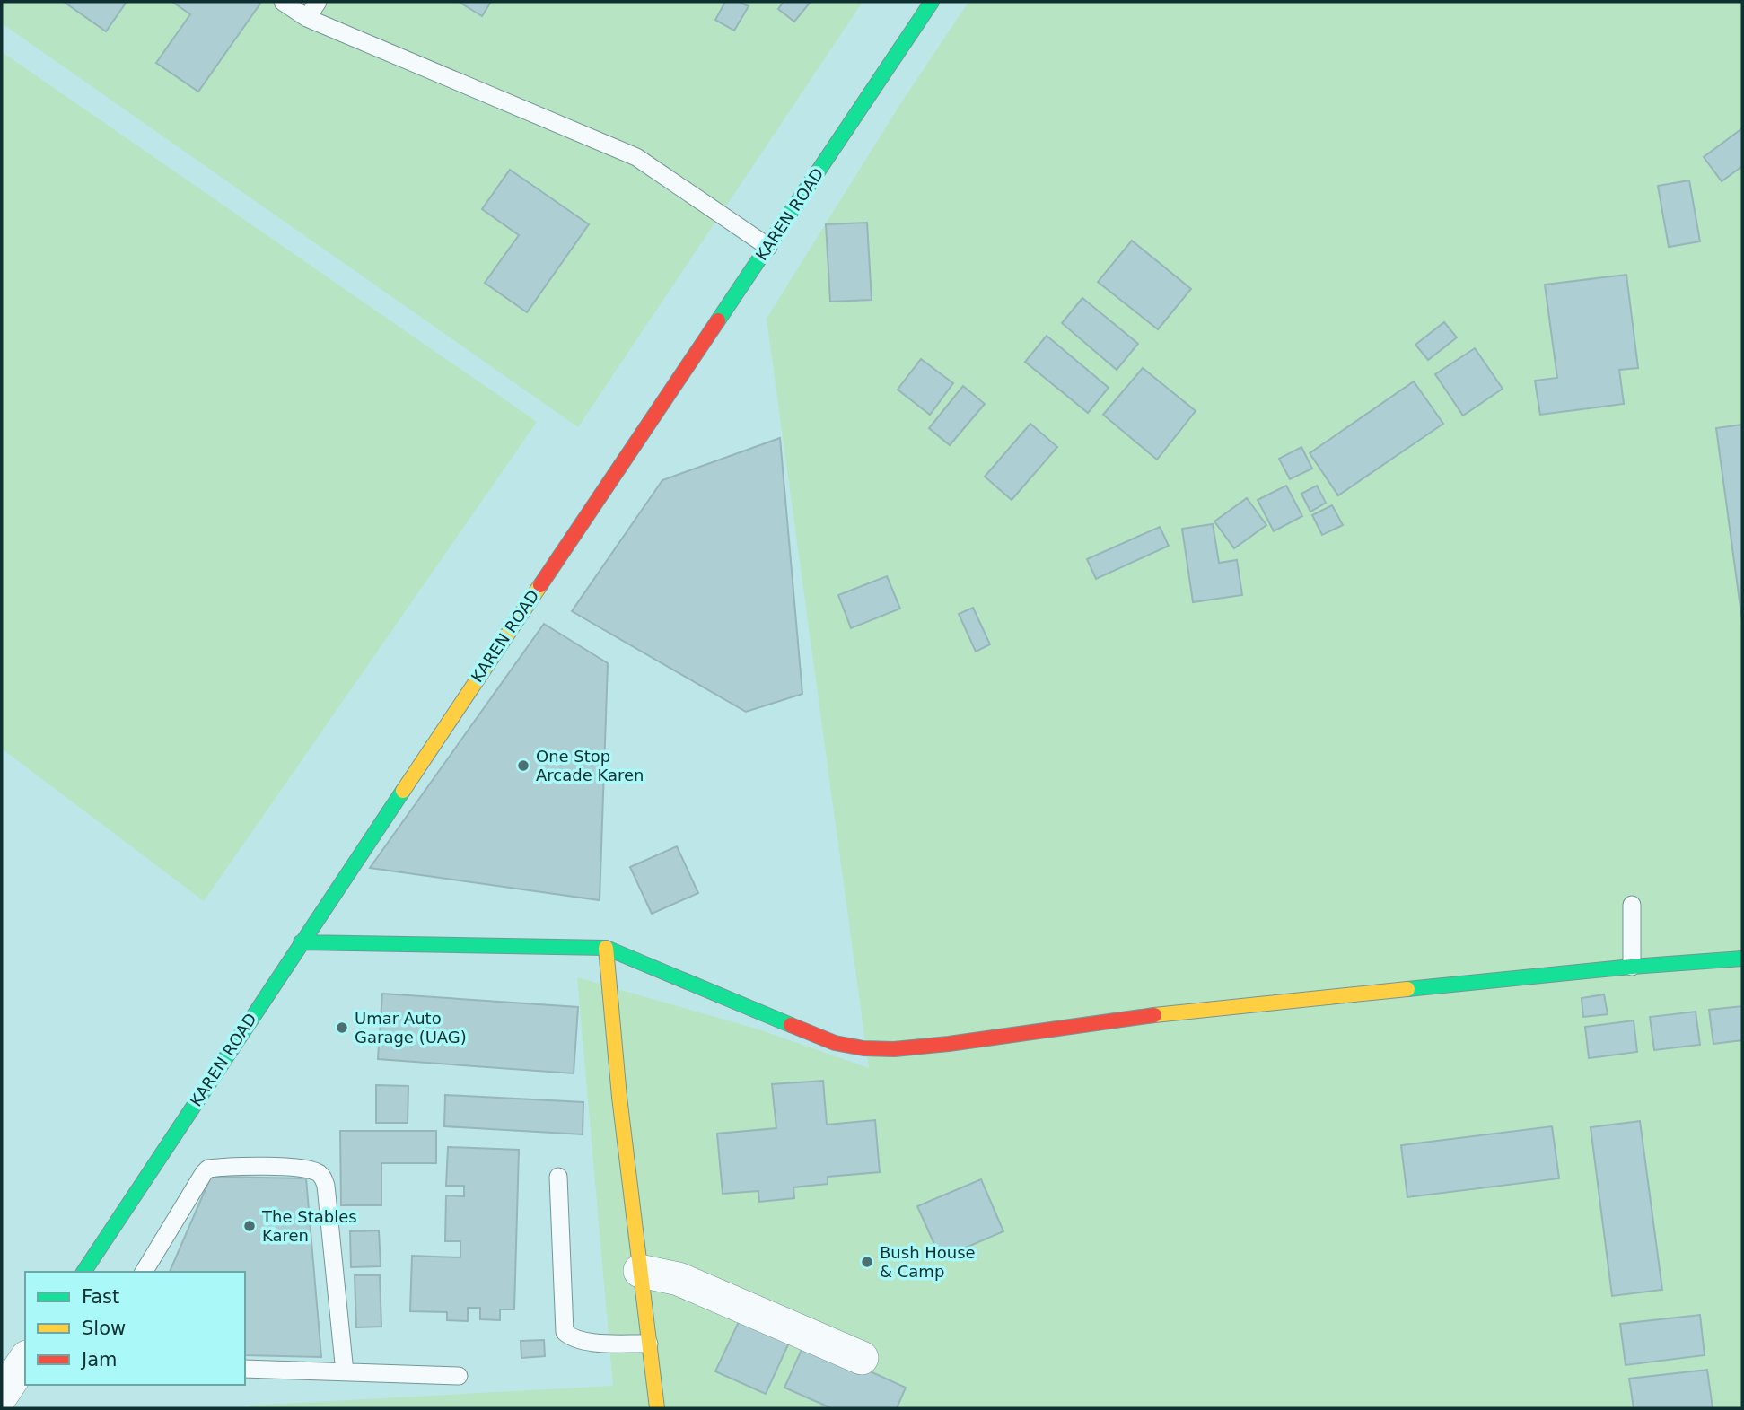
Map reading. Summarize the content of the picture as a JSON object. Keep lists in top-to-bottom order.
{
  "streets": {
    "street": ["KAREN ROAD"]
  },
  "places": [
    "One Stop Arcade Karen",
    "Umar Auto Garage (UAG)",
    "The Stables Karen",
    "Bush House & Camp"
  ],
  "legend": ["Fast", "Slow", "Jam"]
}
